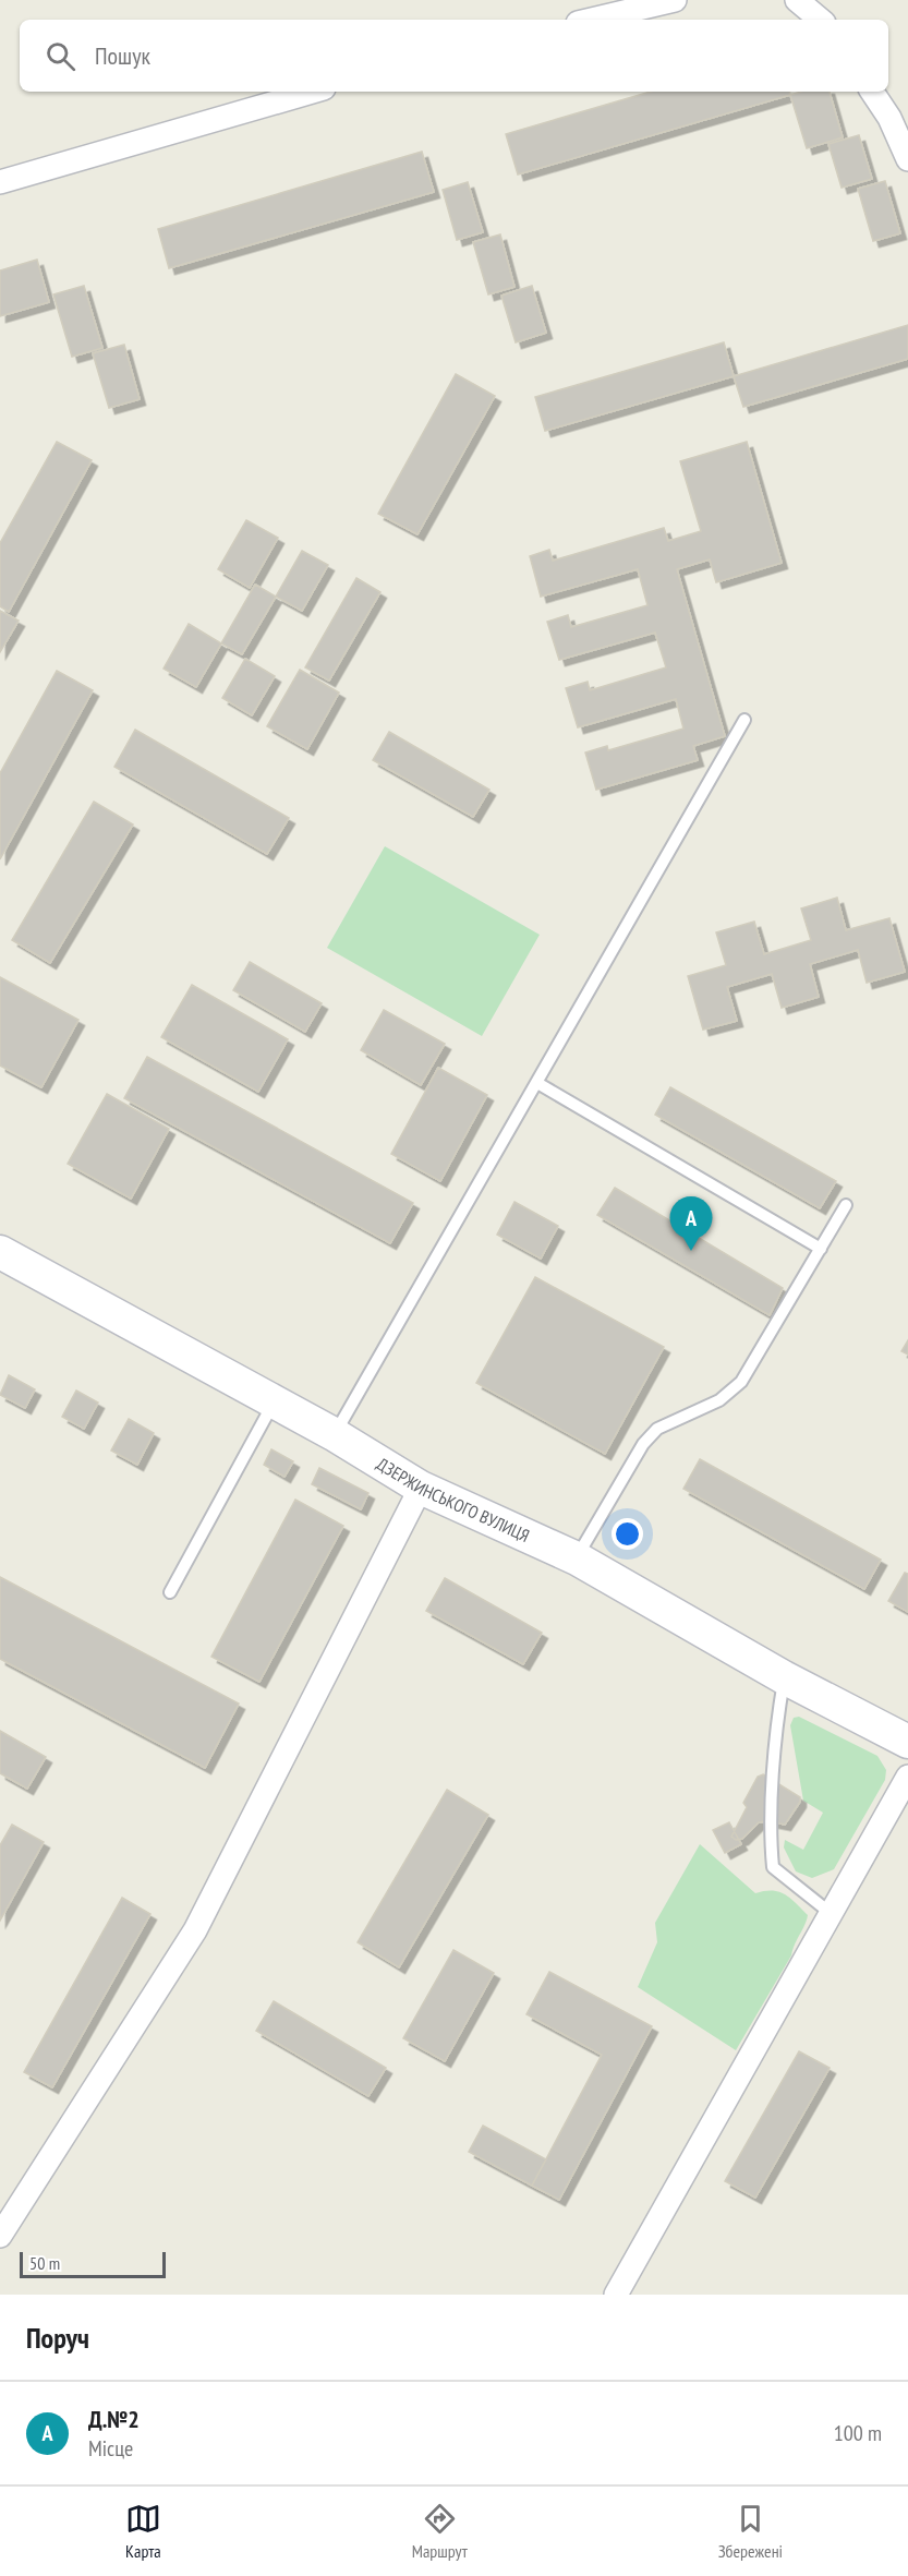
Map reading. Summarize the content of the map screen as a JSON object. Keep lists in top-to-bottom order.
{
  "streets": {
    "main road": ["ДЗЕРЖИНСЬКОГО ВУЛИЦЯ"]
  },
  "scale_bar": "50 m",
  "page": {
    "search": "Пошук",
    "pins": "A",
    "scale": "50 m",
    "heading": "Поруч",
    "list": [
      {
        "mark": "A",
        "name": "Д.№2",
        "note": "Місце",
        "value": "100 m"
      }
    ],
    "nav": ["Карта", "Маршрут", "Збережені"]
  }
}
